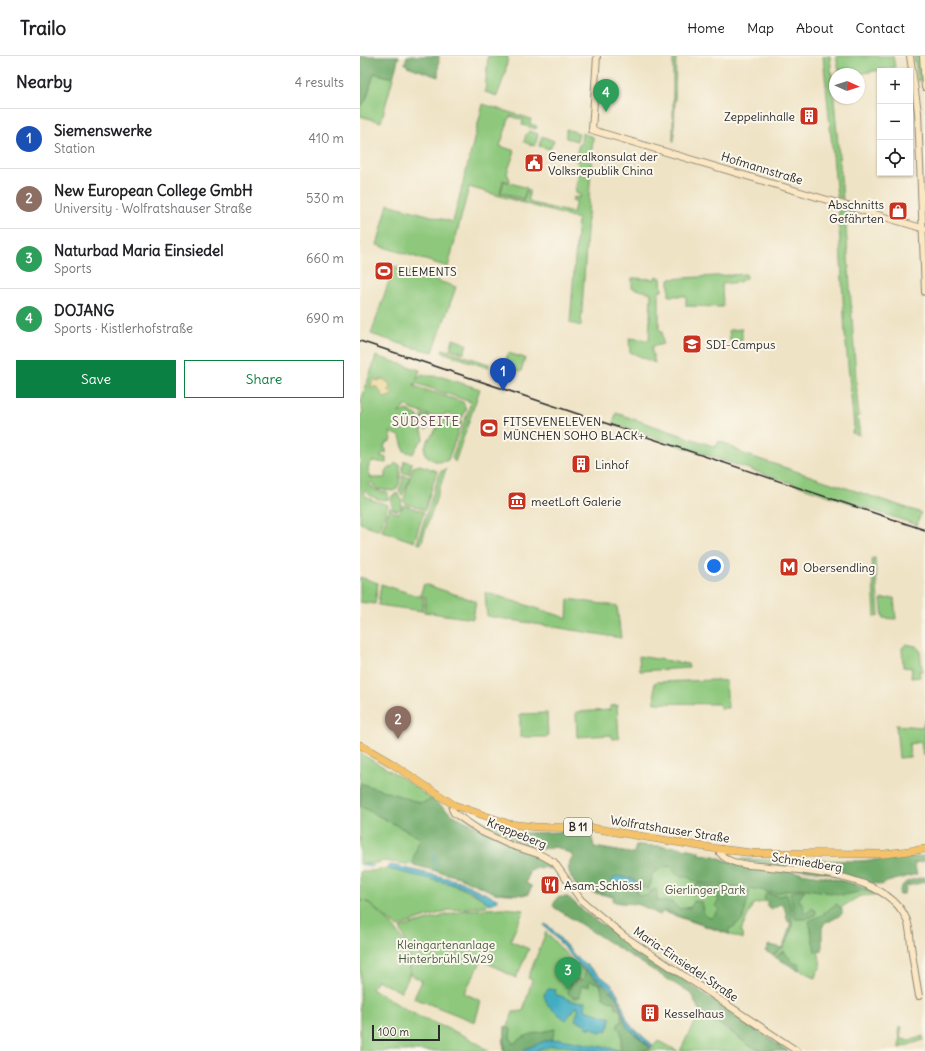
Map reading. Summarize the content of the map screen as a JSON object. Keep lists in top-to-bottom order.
{
  "streets": {
    "main road": ["B 11", "Wolfratshauser Straße"],
    "street": [
      "Hofmannstraße",
      "Kreppeberg",
      "Schmiedberg",
      "Maria-Einsiedel-Straße"
    ]
  },
  "crossings": [
    ["Wolfratshauser Straße", "Kreppeberg"],
    ["Wolfratshauser Straße", "Schmiedberg"],
    ["Kreppeberg", "Maria-Einsiedel-Straße"]
  ],
  "districts": ["SÜDSEITE"],
  "parks": ["Gierlinger Park", "Kleingartenanlage Hinterbrühl SW29"],
  "places": {
    "building": ["Zeppelinhalle", "Linhof", "Kesselhaus"],
    "public building": ["Generalkonsulat der Volksrepublik China"],
    "shop": ["Abschnitts Gefährten"],
    "sports": ["ELEMENTS", "FITSEVENELEVEN MÜNCHEN SOHO BLACK+"],
    "school or university": ["SDI-Campus"],
    "museum": ["meetLoft Galerie"],
    "metro station": ["Obersendling"],
    "restaurant": ["Asam-Schlössl"]
  },
  "scale_bar": "100 m",
  "north": "right",
  "page": {
    "header": "Trailo",
    "nav": [
      "Home",
      "Map",
      "About",
      "Contact"
    ],
    "heading": ["Nearby", "4 results"],
    "map_buttons": ["+", "−"],
    "pins": [
      "4",
      "1",
      "2",
      "3"
    ],
    "list": [
      {
        "mark": "1",
        "name": "Siemenswerke",
        "note": "Station",
        "value": "410 m"
      },
      {
        "mark": "2",
        "name": "New European College GmbH",
        "note": "University · Wolfratshauser Straße",
        "value": "530 m"
      },
      {
        "mark": "3",
        "name": "Naturbad Maria Einsiedel",
        "note": "Sports",
        "value": "660 m"
      },
      {
        "mark": "4",
        "name": "DOJANG",
        "note": "Sports · Kistlerhofstraße",
        "value": "690 m"
      }
    ],
    "buttons": ["Save", "Share"],
    "scale": "100 m"
  }
}
